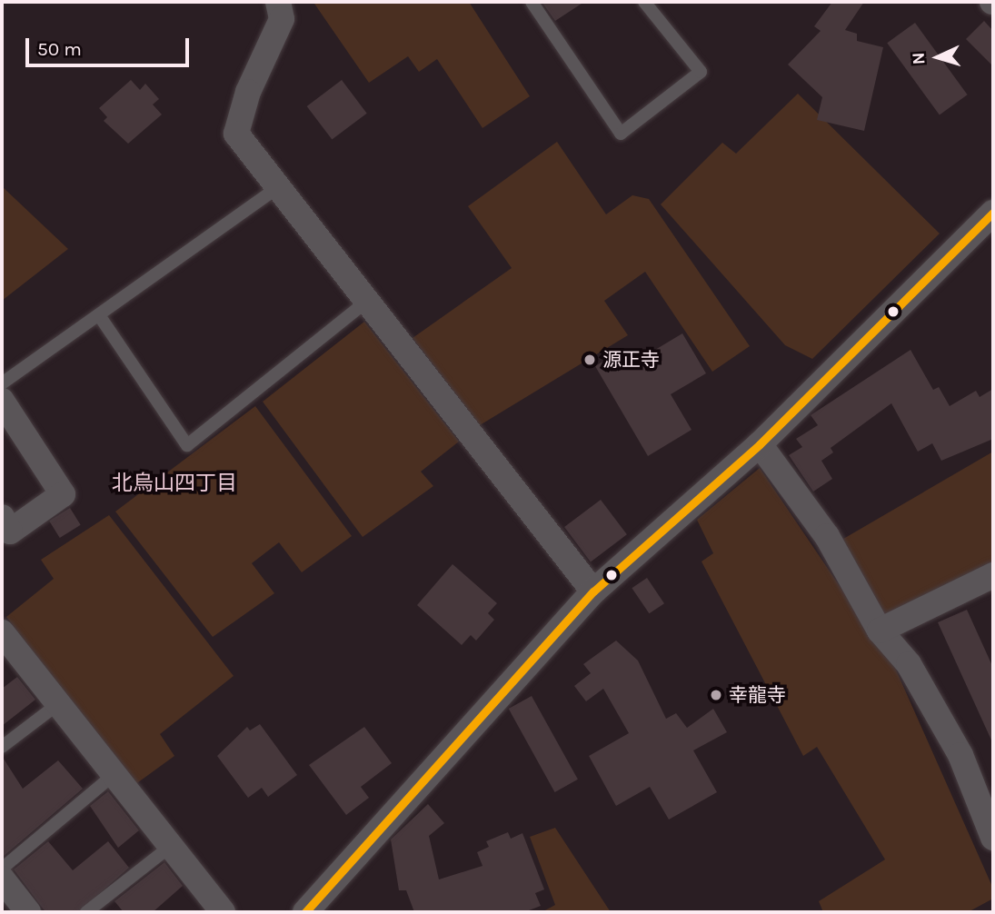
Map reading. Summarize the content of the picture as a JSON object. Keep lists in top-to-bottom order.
{
  "districts": ["北烏山四丁目"],
  "places": ["源正寺", "幸龍寺"],
  "scale_bar": "50 m",
  "north": "left"
}
